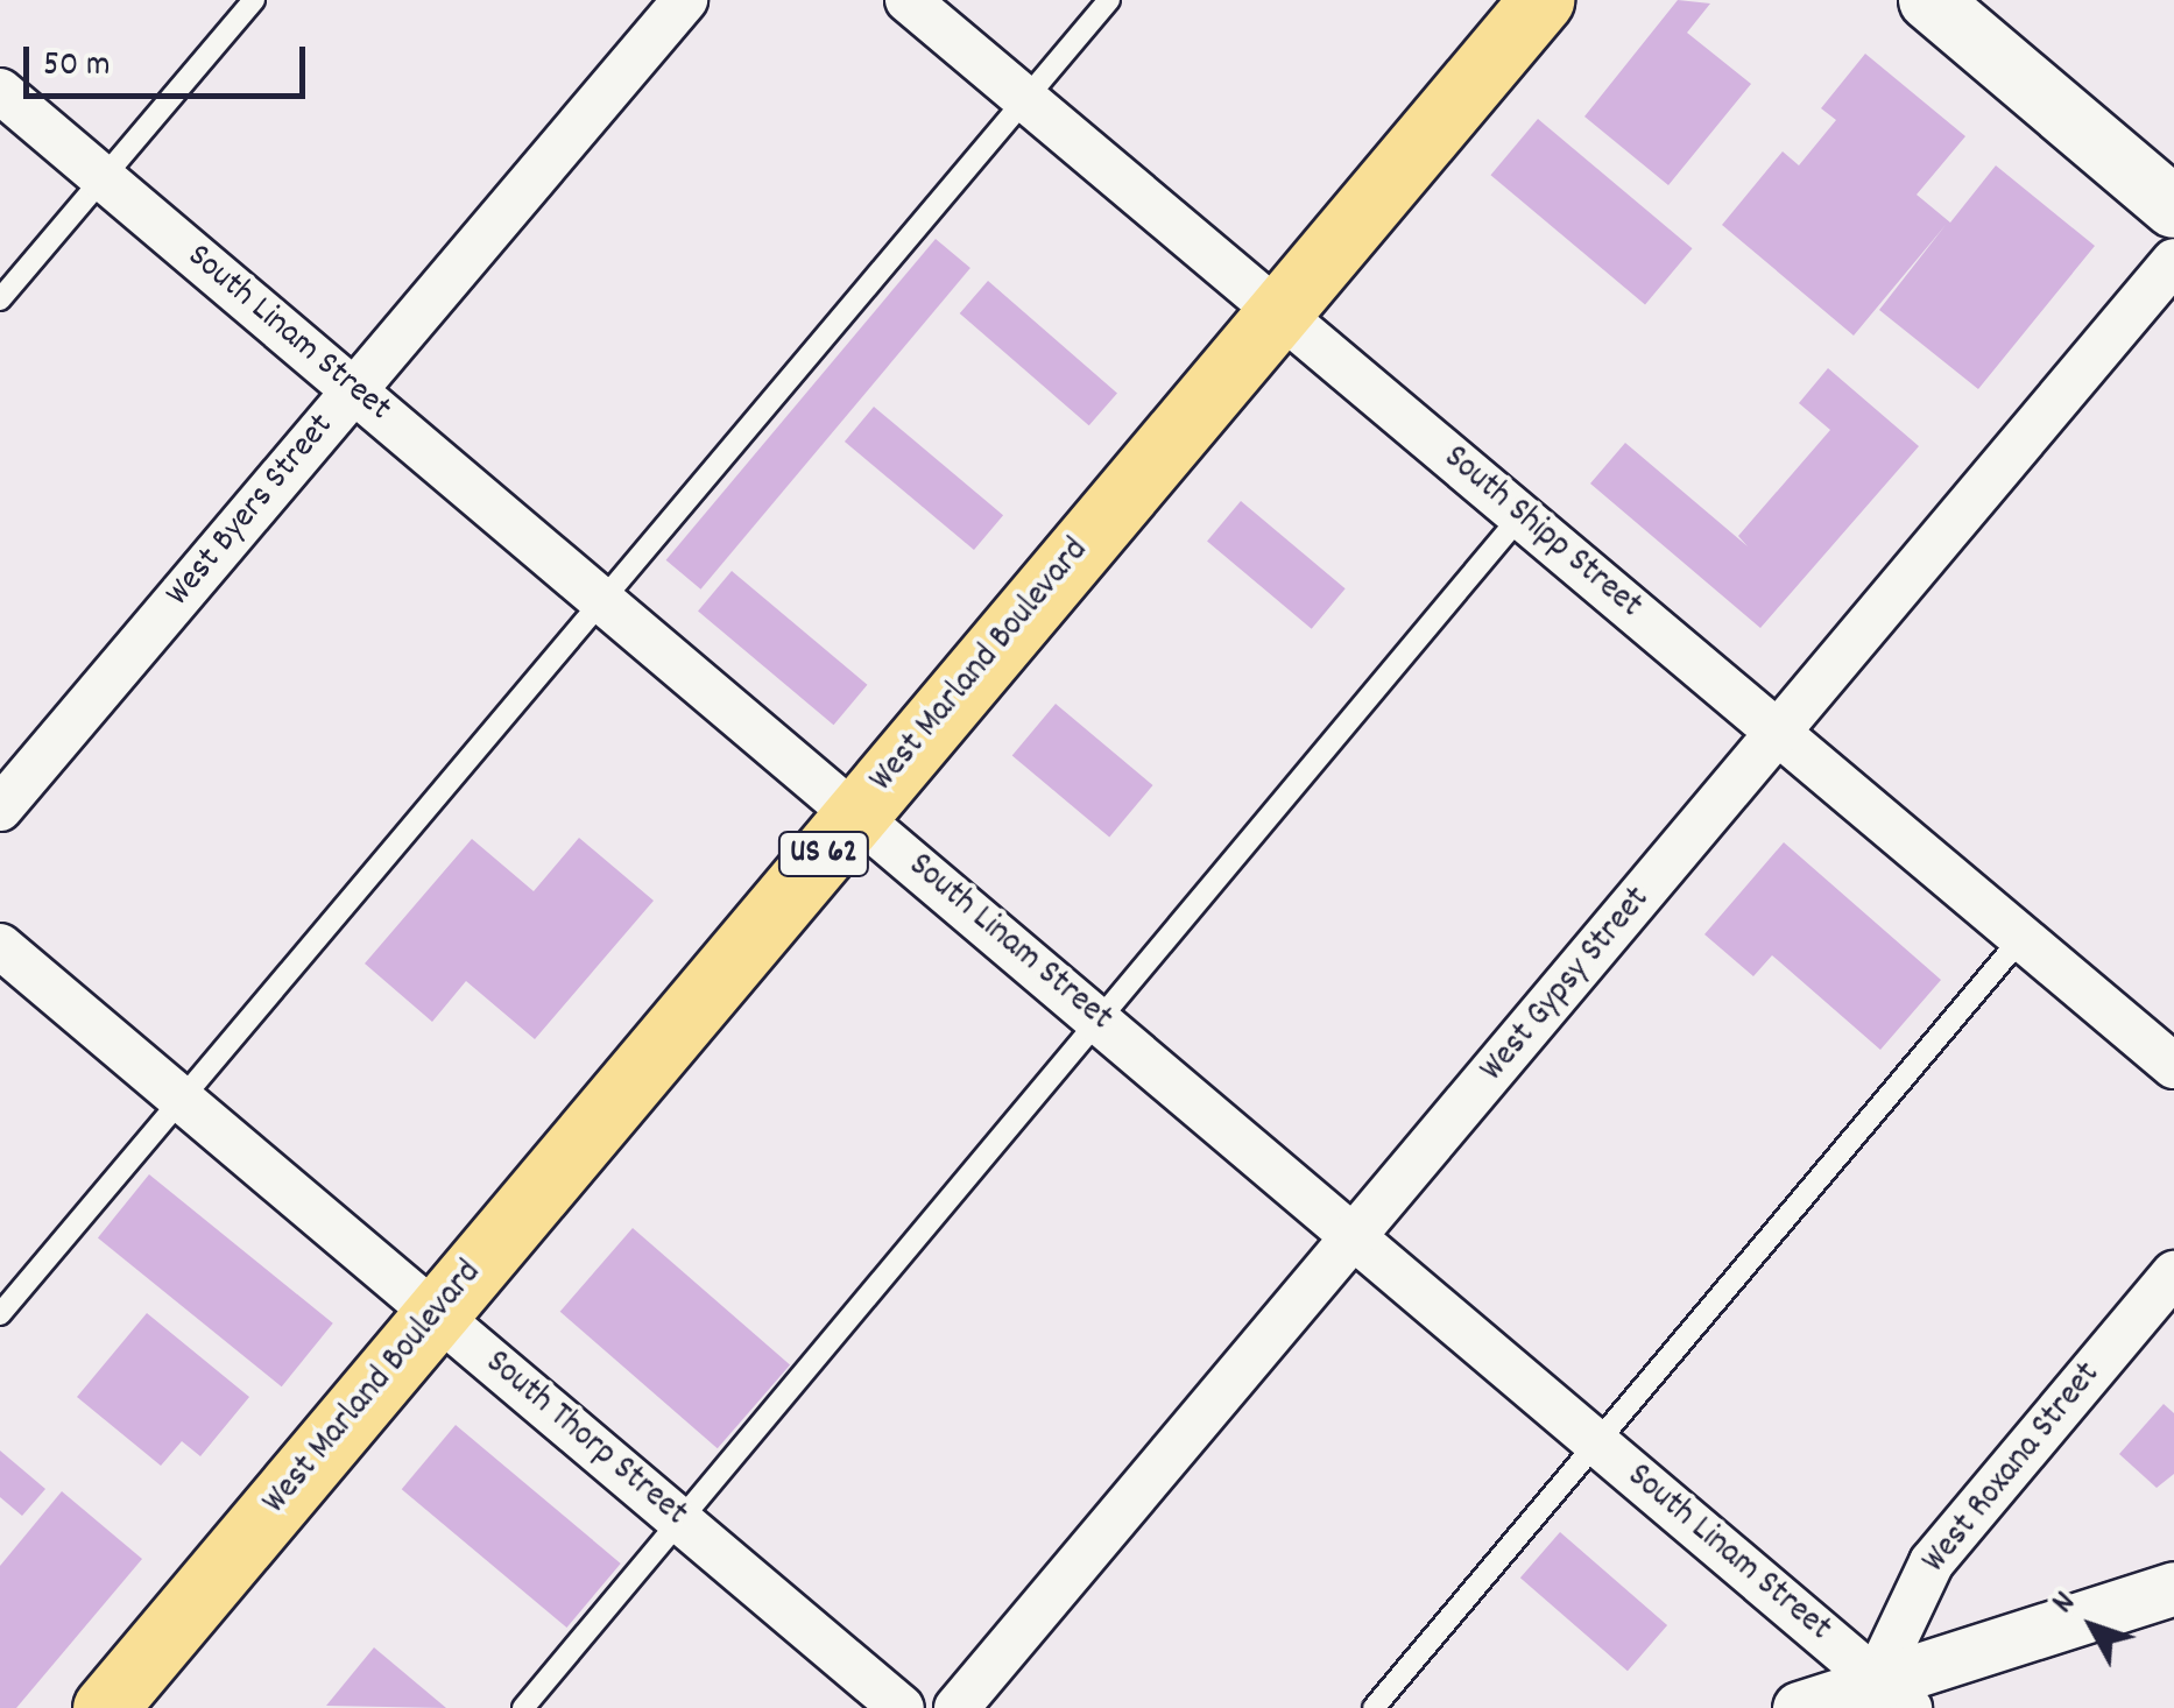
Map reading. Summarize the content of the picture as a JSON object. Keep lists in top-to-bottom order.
{
  "streets": {
    "highway": ["West Marland Boulevard", "US 62"],
    "street": [
      "South Linam Street",
      "West Byers Street",
      "South Shipp Street",
      "West Gypsy Street",
      "South Thorp Street",
      "West Roxana Street"
    ]
  },
  "crossings": [
    ["South Linam Street", "West Byers Street"],
    ["South Linam Street", "West Marland Boulevard"],
    ["South Linam Street", "West Gypsy Street"],
    ["South Linam Street", "West Roxana Street"],
    ["South Shipp Street", "West Marland Boulevard"],
    ["South Shipp Street", "West Gypsy Street"],
    ["West Marland Boulevard", "South Thorp Street"]
  ],
  "scale_bar": "50 m",
  "north": "top left"
}
